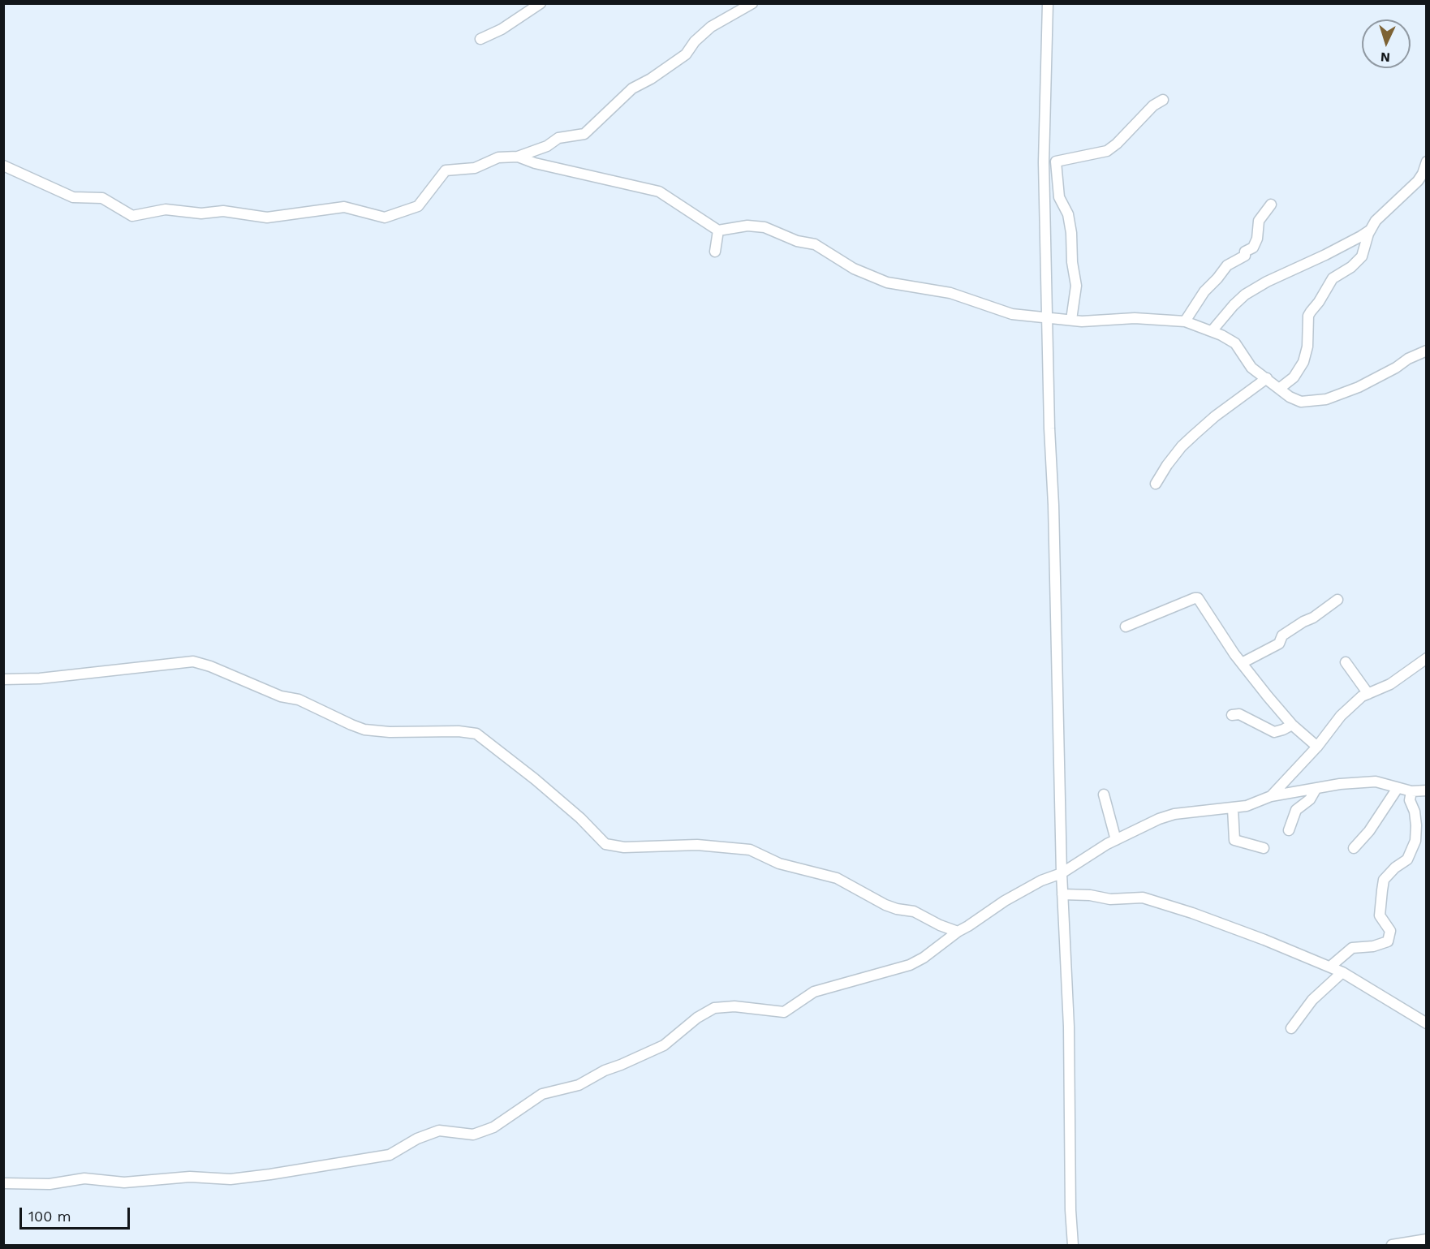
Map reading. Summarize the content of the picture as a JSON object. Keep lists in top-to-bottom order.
{
  "scale_bar": "100 m",
  "north": "bottom"
}
